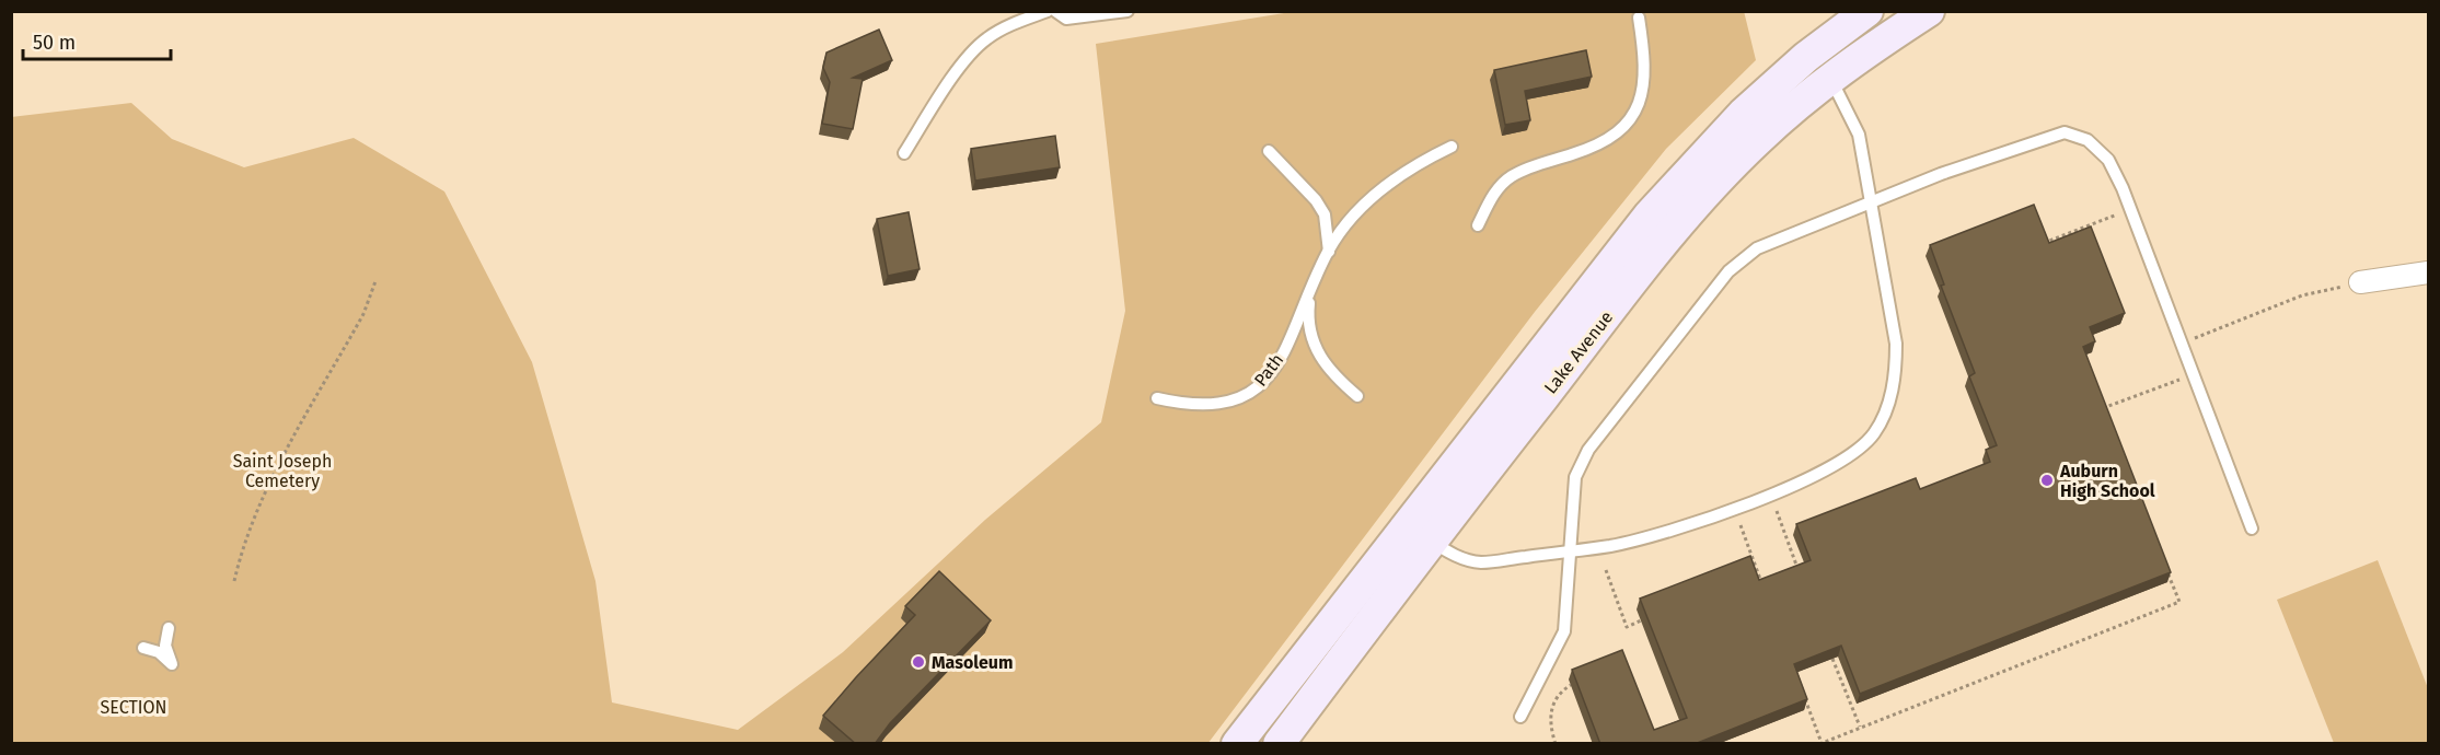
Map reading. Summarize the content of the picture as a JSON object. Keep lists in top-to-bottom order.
{
  "streets": {
    "main road": ["Lake Avenue"],
    "lane": ["Path"]
  },
  "parks": ["Saint Joseph Cemetery", "SECTION"],
  "places": ["Auburn High School", "Masoleum"],
  "scale_bar": "50 m"
}
